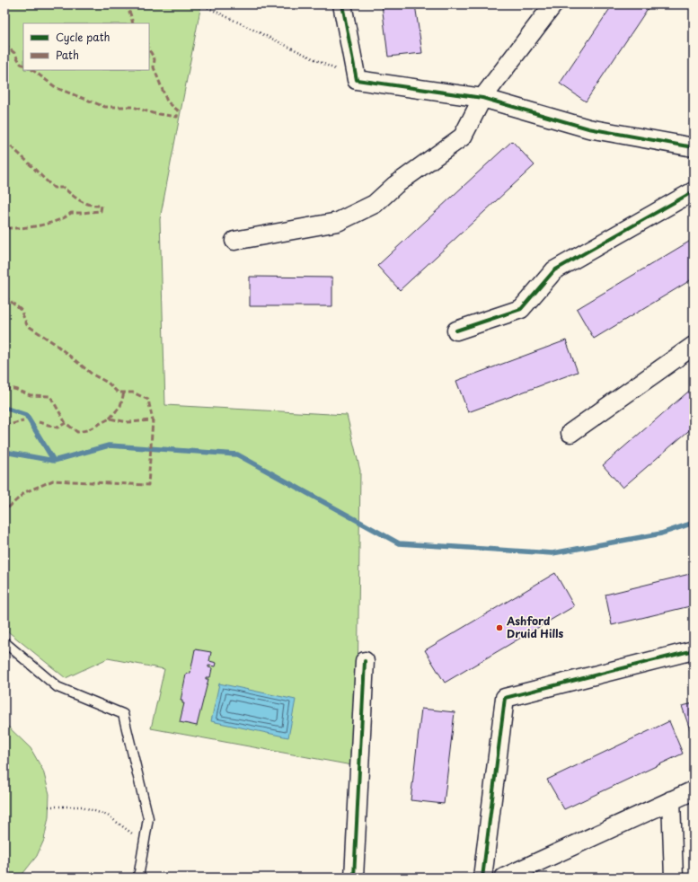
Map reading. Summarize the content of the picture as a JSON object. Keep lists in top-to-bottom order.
{
  "places": ["Ashford Druid Hills"],
  "legend": ["Cycle path", "Path"]
}
